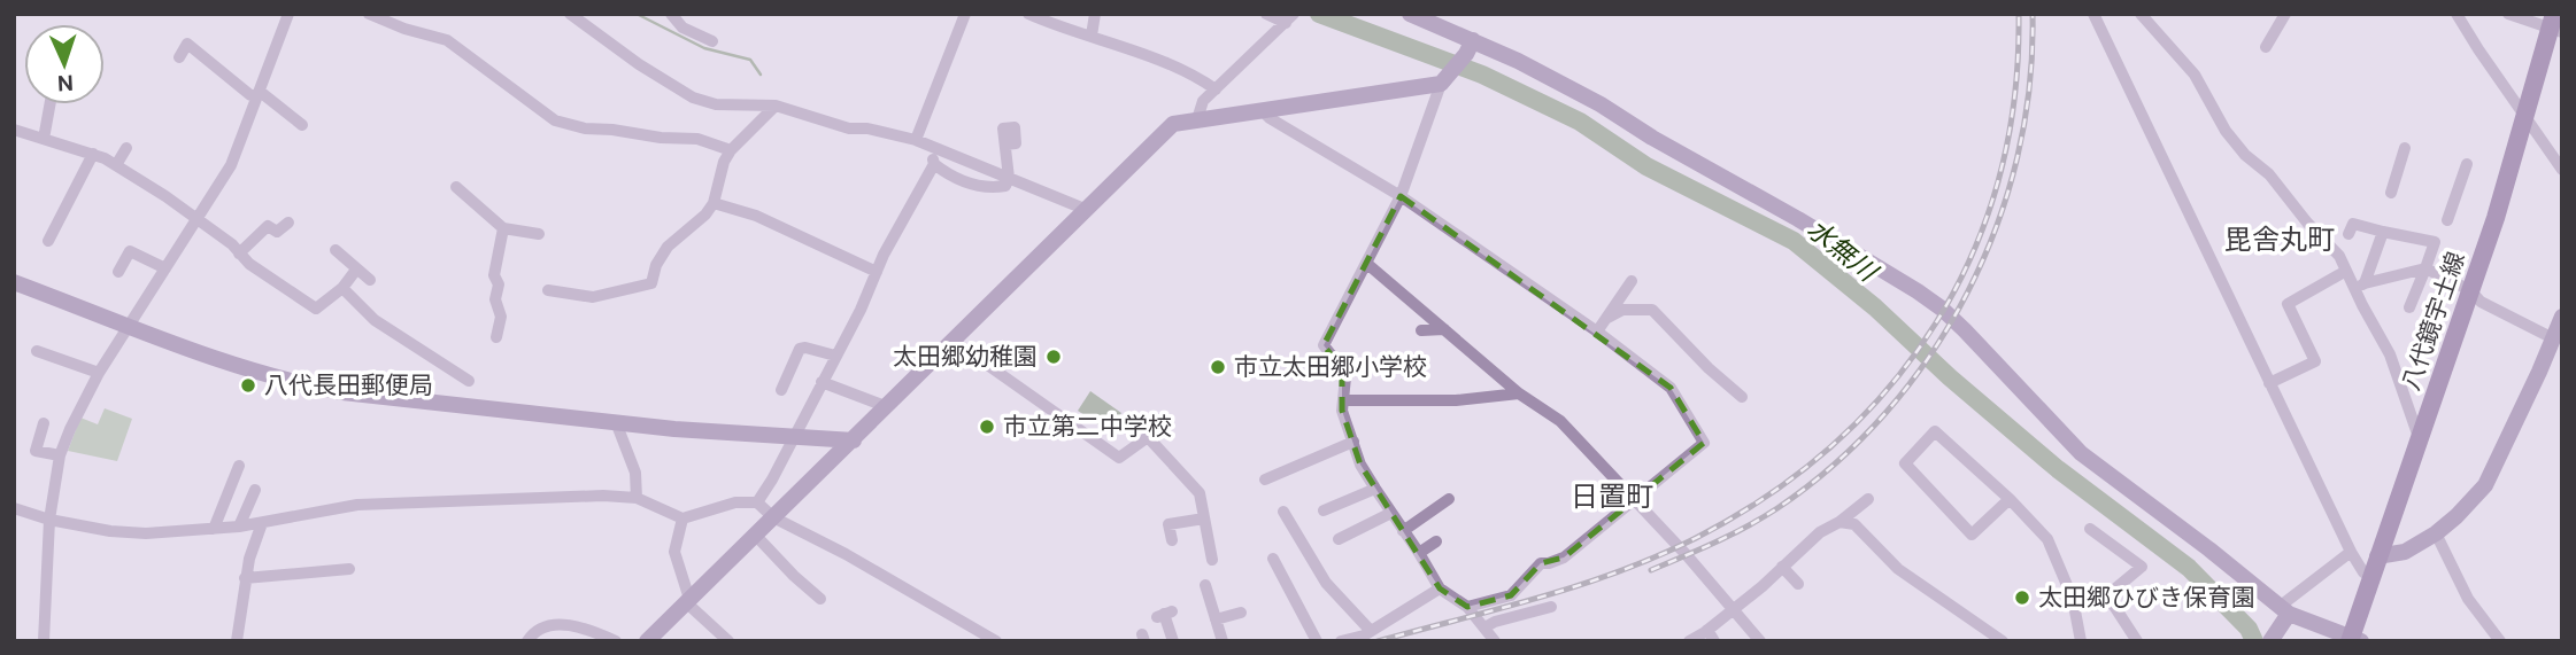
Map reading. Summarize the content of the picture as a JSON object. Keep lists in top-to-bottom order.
{
  "streets": {
    "main road": ["八代鏡宇土線"]
  },
  "districts": ["毘舎丸町", "日置町"],
  "water": ["水無川"],
  "places": [
    "太田郷幼稚園",
    "市立太田郷小学校",
    "八代長田郵便局",
    "市立第二中学校",
    "太田郷ひびき保育園"
  ],
  "north": "bottom"
}
